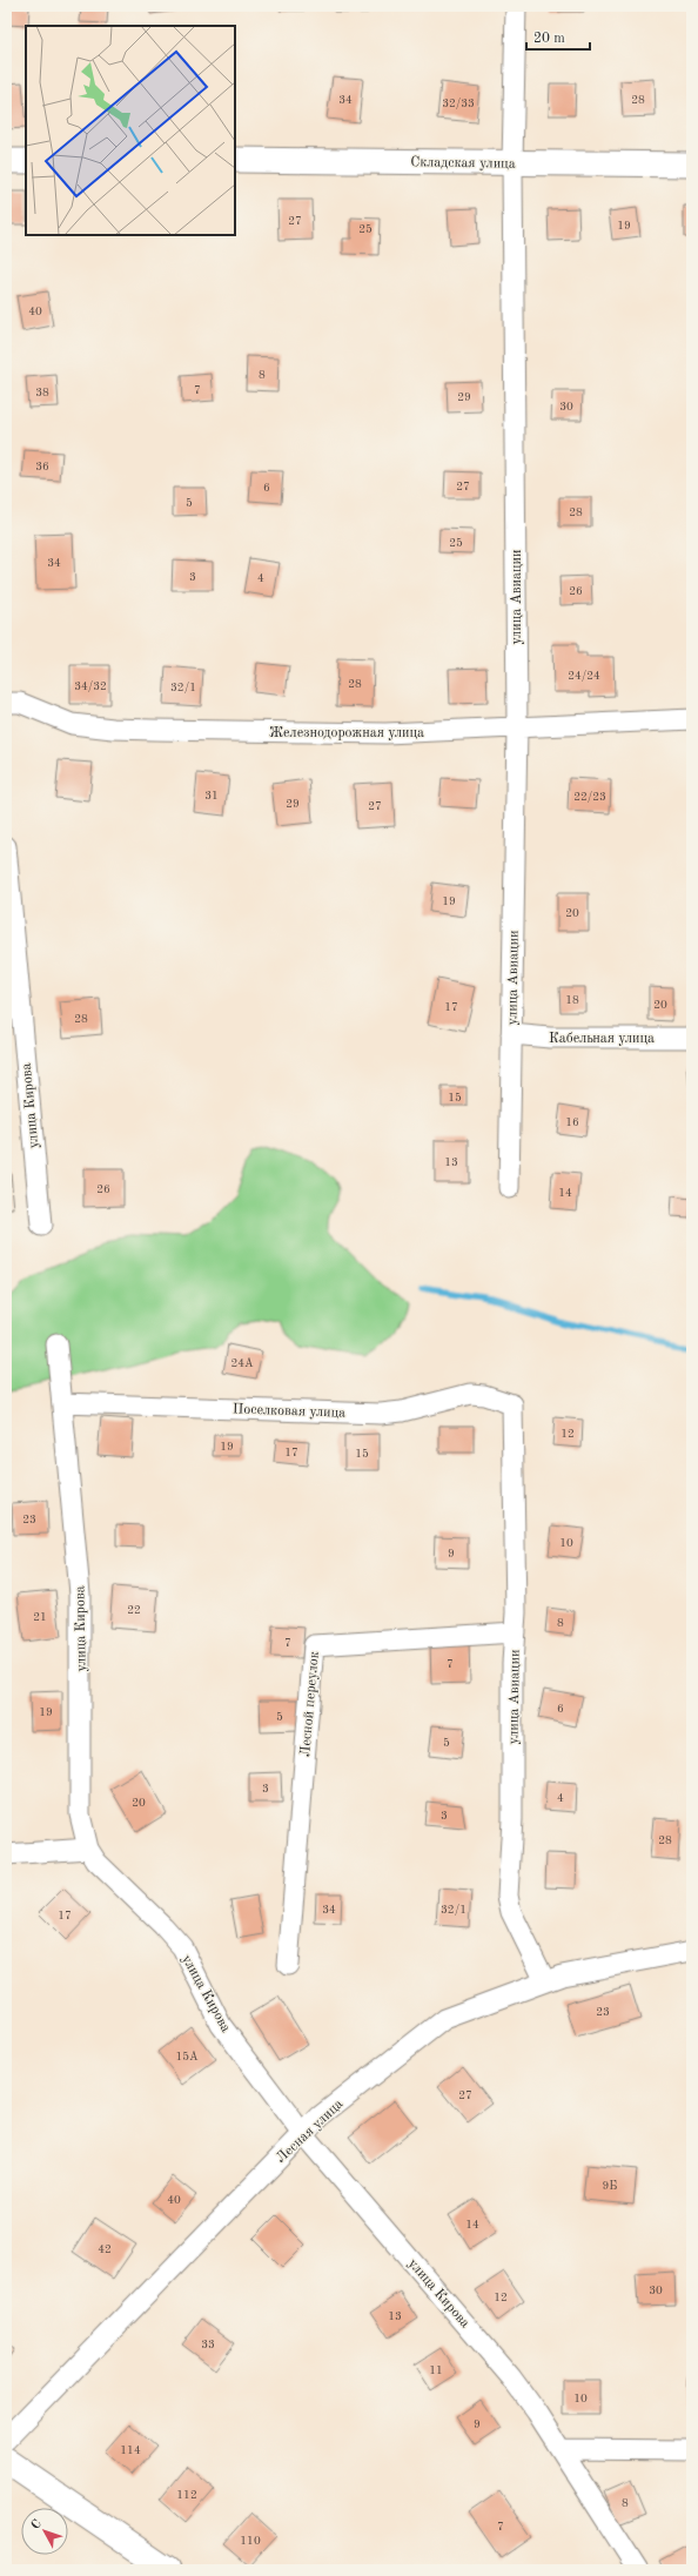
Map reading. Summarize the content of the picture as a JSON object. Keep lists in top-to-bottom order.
{
  "streets": {
    "street": [
      "Складская улица",
      "улица Авиации",
      "Железнодорожная улица",
      "Кабельная улица",
      "улица Кирова",
      "Поселковая улица",
      "Лесной переулок",
      "Лесная улица"
    ]
  },
  "crossings": [
    ["Складская улица", "улица Авиации"],
    ["улица Авиации", "Железнодорожная улица"],
    ["улица Авиации", "Кабельная улица"],
    ["улица Авиации", "Поселковая улица"],
    ["улица Авиации", "Лесной переулок"],
    ["улица Авиации", "Лесная улица"],
    ["улица Кирова", "Поселковая улица"],
    ["улица Кирова", "Лесная улица"]
  ],
  "house_numbers": [
    "34",
    "28",
    "32/33",
    "27",
    "19",
    "25",
    "40",
    "8",
    "7",
    "38",
    "29",
    "30",
    "36",
    "27",
    "6",
    "5",
    "28",
    "25",
    "34",
    "3",
    "4",
    "26",
    "24/24",
    "28",
    "34/32",
    "32/1",
    "31",
    "22/23",
    "29",
    "27",
    "19",
    "20",
    "18",
    "20",
    "17",
    "28",
    "15",
    "16",
    "13",
    "26",
    "14",
    "24А",
    "12",
    "19",
    "17",
    "15",
    "23",
    "10",
    "9",
    "22",
    "21",
    "8",
    "7",
    "7",
    "6",
    "19",
    "5",
    "5",
    "3",
    "4",
    "20",
    "3",
    "28",
    "34",
    "32/1",
    "17",
    "23",
    "15А",
    "27",
    "9Б",
    "40",
    "14",
    "42",
    "30",
    "12",
    "13",
    "33",
    "11",
    "10",
    "9",
    "114",
    "112",
    "8",
    "7",
    "110"
  ],
  "scale_bar": "20 m",
  "north": "top left"
}
